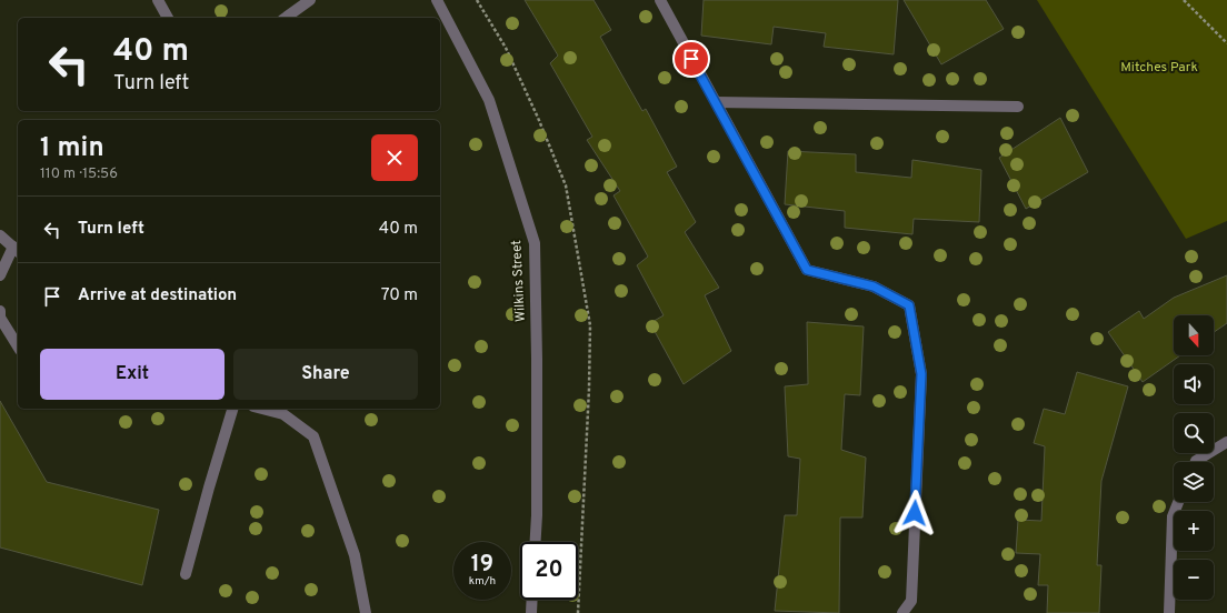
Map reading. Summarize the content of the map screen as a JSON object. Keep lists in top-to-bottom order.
{
  "streets": {
    "street": ["Wilkins Street"]
  },
  "parks": ["Mitches Park"],
  "north": "bottom",
  "page": {
    "turn": ["40 m", "Turn left"],
    "heading": ["1 min", "110 m · 15:56"],
    "list": [
      {
        "name": "Turn left",
        "value": "40 m"
      },
      {
        "name": "Arrive at destination",
        "value": "70 m"
      }
    ],
    "map_buttons": ["+", "−"],
    "buttons": ["Exit", "Share"],
    "speed": "19 km/h",
    "limit": "20"
  }
}
